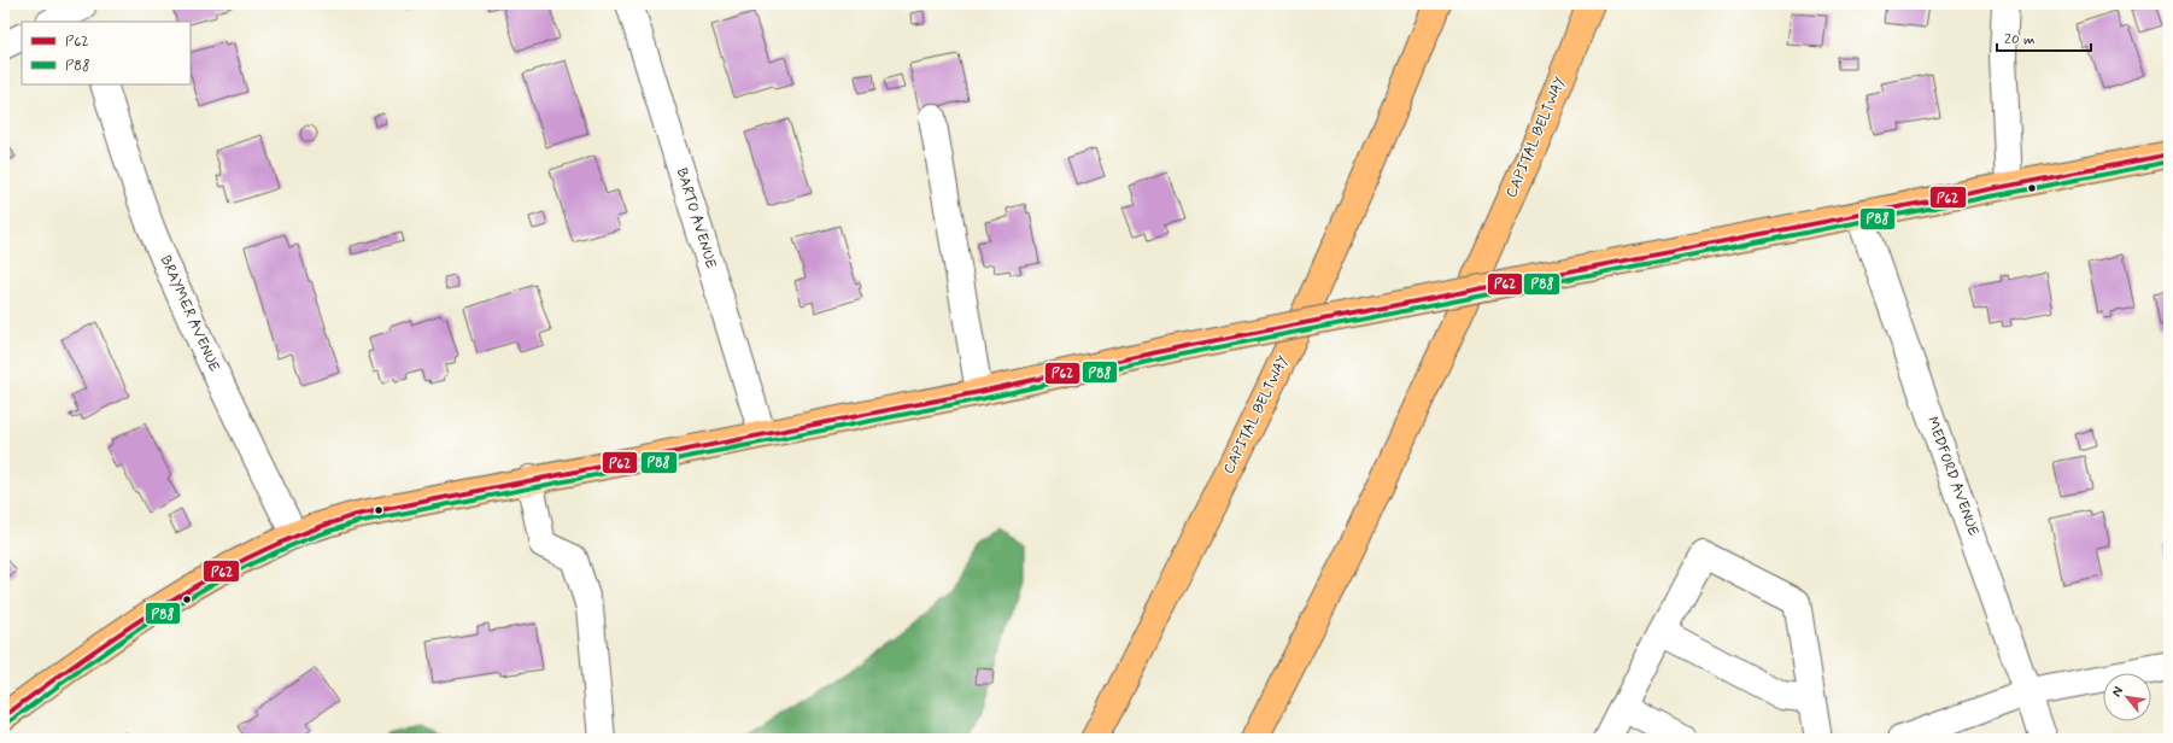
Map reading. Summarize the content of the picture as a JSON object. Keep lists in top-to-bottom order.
{
  "streets": {
    "main road": ["CAPITAL BELTWAY"],
    "street": ["BARTO AVENUE", "BRAYMER AVENUE", "MEDFORD AVENUE"]
  },
  "lines": ["transit line P62", "transit line P88"],
  "legend": ["P62", "P88"],
  "scale_bar": "20 m",
  "north": "top left"
}
